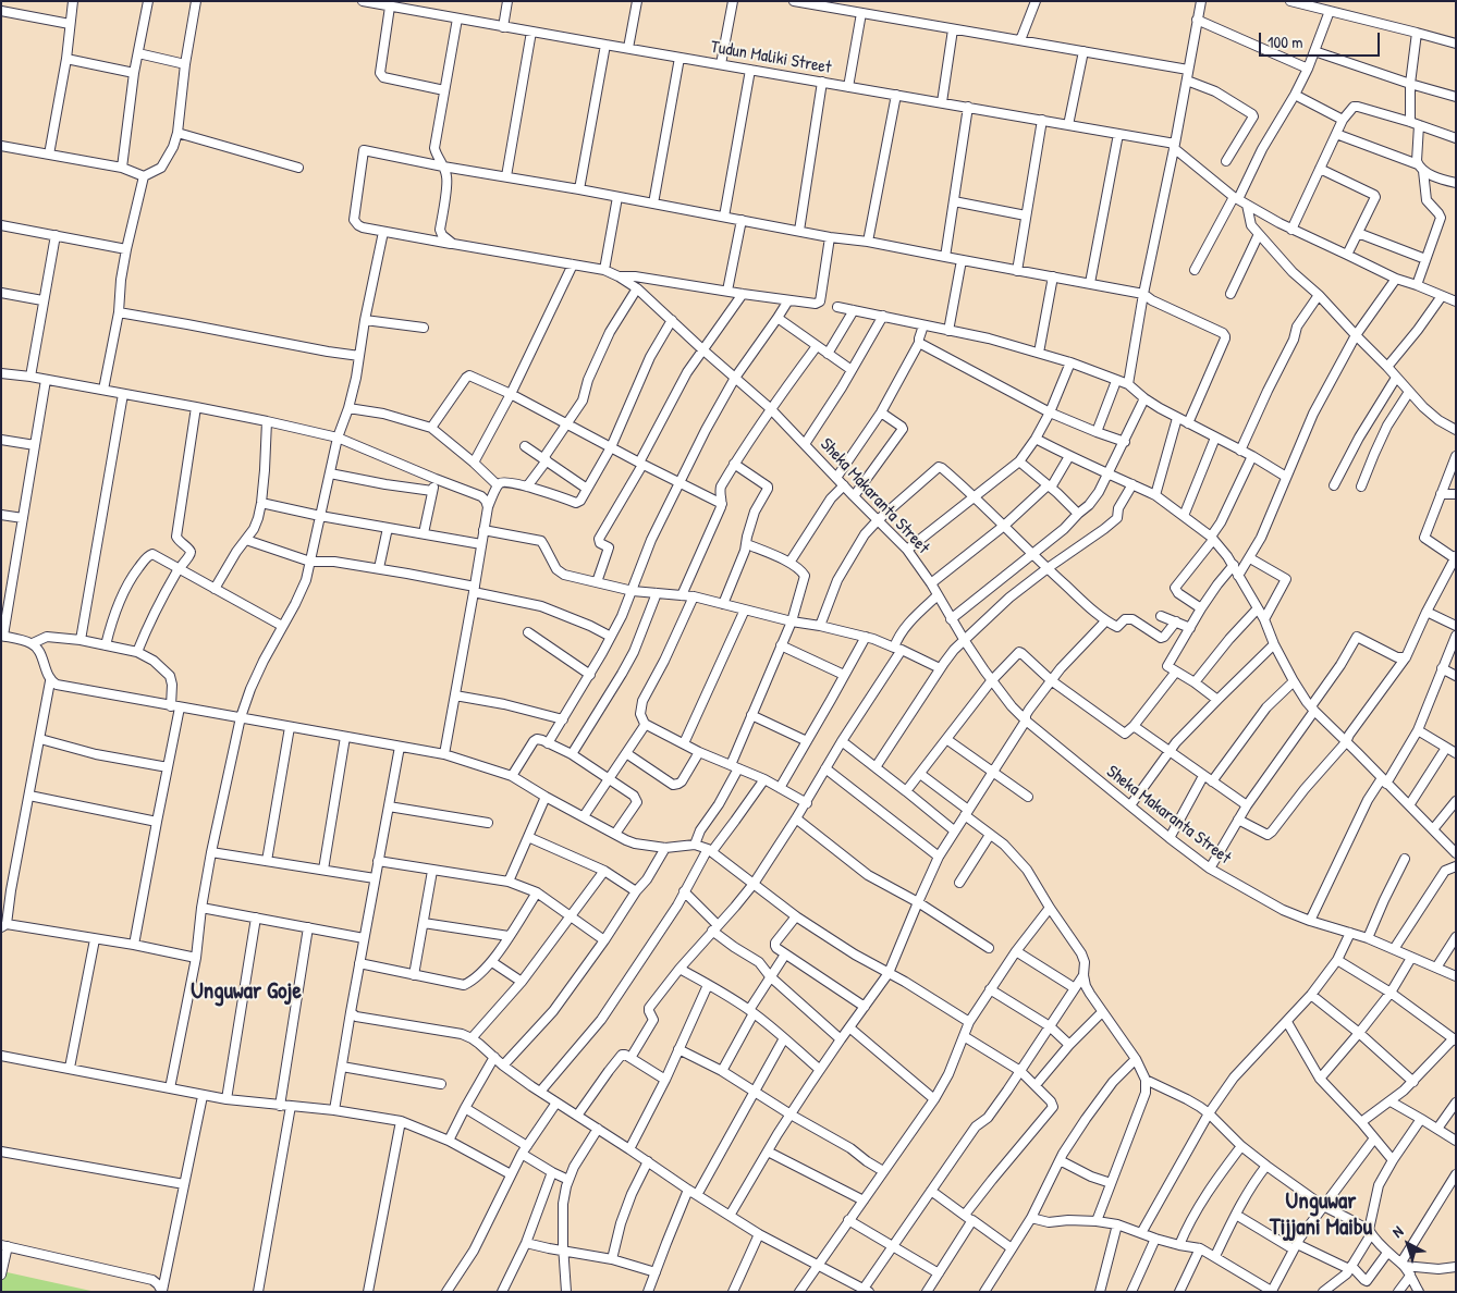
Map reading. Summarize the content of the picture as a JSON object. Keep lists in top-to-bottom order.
{
  "streets": {
    "street": ["Tudun Maliki Street", "Sheka Makaranta Street"]
  },
  "districts": ["Unguwar Goje", "Unguwar Tijjani Maibu"],
  "scale_bar": "100 m",
  "north": "top left"
}
